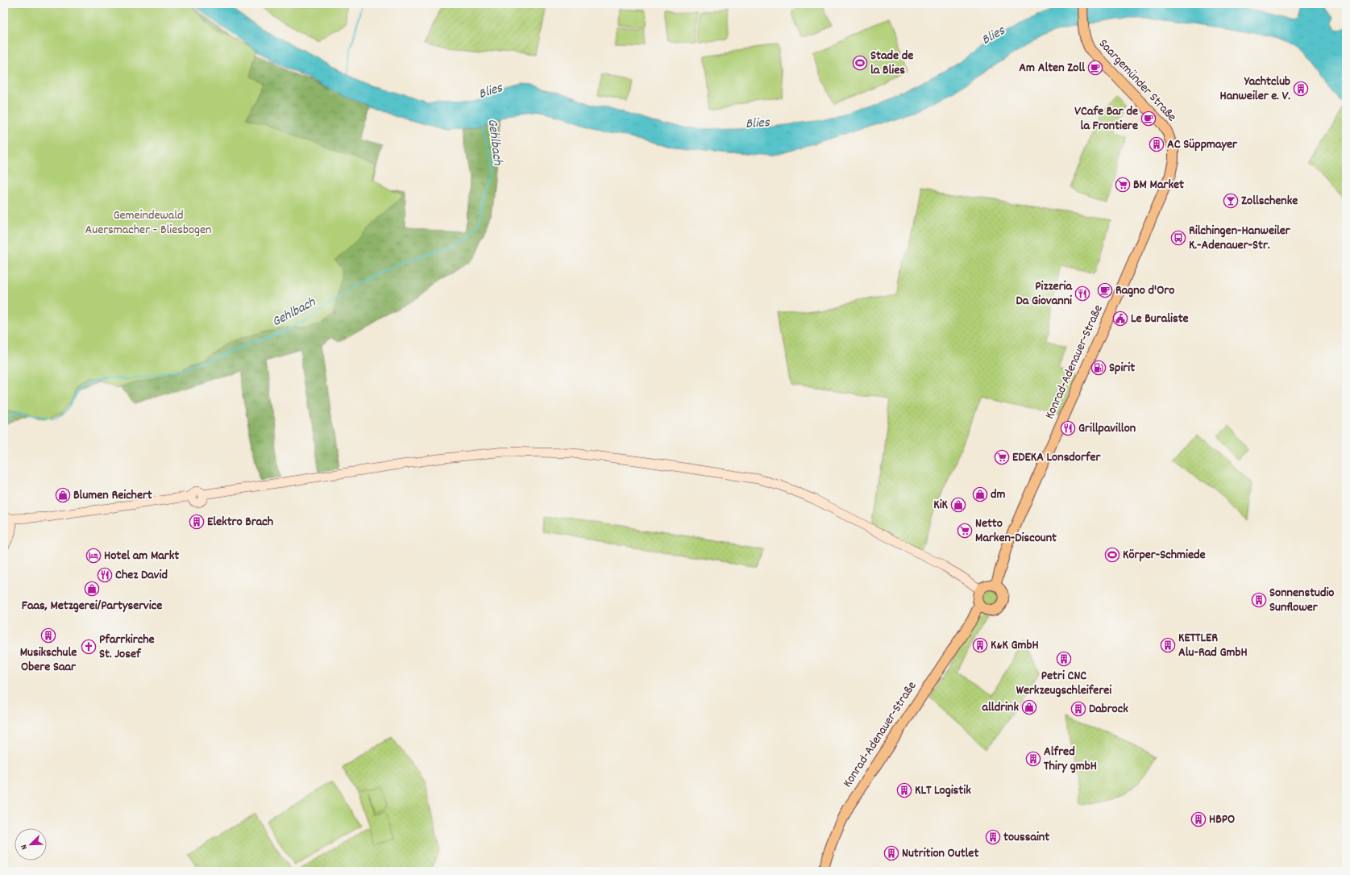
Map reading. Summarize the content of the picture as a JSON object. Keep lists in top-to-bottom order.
{
  "streets": {
    "main road": ["Saargemünder Straße", "Konrad-Adenauer-Straße"]
  },
  "crossings": [
    ["Saargemünder Straße", "Konrad-Adenauer-Straße"]
  ],
  "water": ["Blies", "Gehlbach"],
  "parks": ["Gemeindewald Auersmacher - Bliesbogen"],
  "places": {
    "sports": ["Stade de la Blies", "Körper-Schmiede"],
    "cafe": ["Am Alten Zoll", "VCafe Bar de la Frontiere", "Ragno d'Oro"],
    "building": [
      "Yachtclub Hanweiler e. V.",
      "AC Süppmayer",
      "Elektro Brach",
      "Sonnenstudio Sunflower",
      "Musikschule Obere Saar",
      "K&K GmbH",
      "KETTLER Alu-Rad GmbH",
      "Petri CNC Werkzeugschleiferei",
      "Dabrock",
      "Alfred Thiry gmbH",
      "KLT Logistik",
      "HBPO",
      "toussaint",
      "Nutrition Outlet"
    ],
    "supermarket": ["BM Market", "EDEKA Lonsdorfer", "Netto Marken-Discount"],
    "bar": ["Zollschenke"],
    "bus stop": ["Rilchingen-Hanweiler K.-Adenauer-Str."],
    "restaurant": ["Pizzeria Da Giovanni", "Grillpavillon", "Chez David"],
    "public building": ["Le Buraliste"],
    "fuel station": ["Spirit"],
    "shop": [
      "dm",
      "Blumen Reichert",
      "KiK",
      "Faas, Metzgerei/Partyservice",
      "alldrink"
    ],
    "hotel": ["Hotel am Markt"],
    "church": ["Pfarrkirche St. Josef"]
  },
  "north": "bottom left"
}
